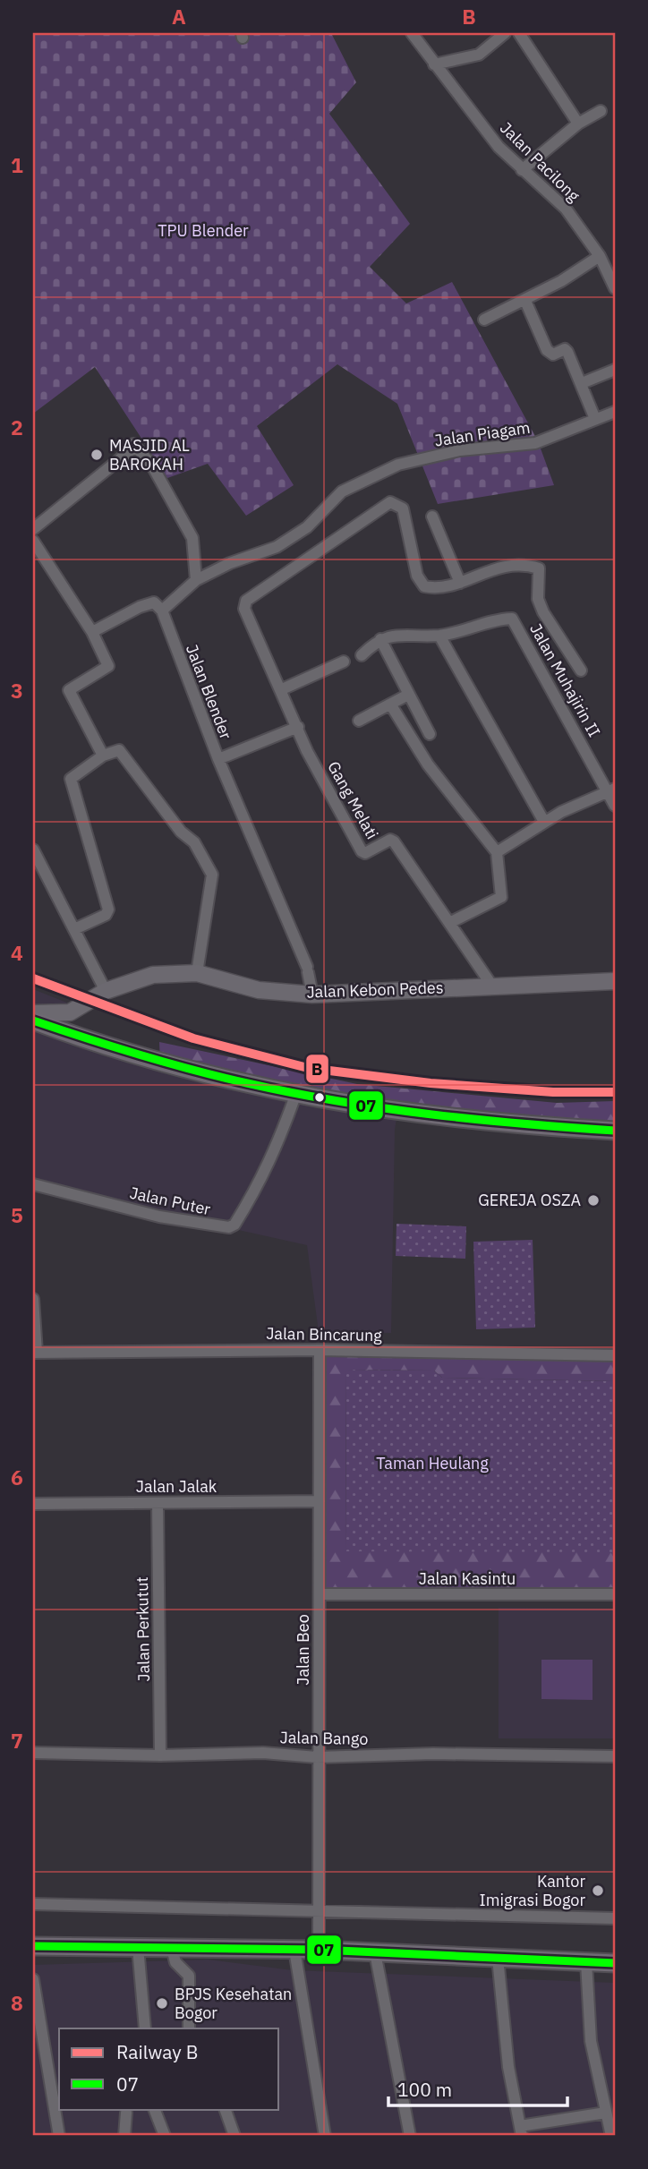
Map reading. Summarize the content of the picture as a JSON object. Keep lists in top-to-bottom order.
{
  "streets": {
    "main road": ["Jalan Kebon Pedes"],
    "street": [
      "Jalan Pacilong",
      "Jalan Piagam",
      "Jalan Muhajirin II",
      "Jalan Blender",
      "Gang Melati",
      "Jalan Puter",
      "Jalan Bincarung",
      "Jalan Jalak",
      "Jalan Kasintu",
      "Jalan Perkutut",
      "Jalan Beo",
      "Jalan Bango"
    ]
  },
  "crossings": [
    ["Jalan Blender", "Jalan Kebon Pedes"],
    ["Gang Melati", "Jalan Kebon Pedes"],
    ["Jalan Bincarung", "Jalan Beo"],
    ["Jalan Jalak", "Jalan Perkutut"],
    ["Jalan Jalak", "Jalan Beo"],
    ["Jalan Kasintu", "Jalan Beo"],
    ["Jalan Perkutut", "Jalan Bango"],
    ["Jalan Beo", "Jalan Bango"]
  ],
  "parks": ["TPU Blender", "Taman Heulang"],
  "places": [
    "MASJID AL BAROKAH",
    "GEREJA OSZA",
    "Kantor Imigrasi Bogor",
    "BPJS Kesehatan Bogor"
  ],
  "lines": ["rail line B", "transit line 07"],
  "legend": ["Railway B", "07"],
  "scale_bar": "100 m",
  "grid": {
    "columns": ["A", "B"],
    "rows": [
      "1",
      "2",
      "3",
      "4",
      "5",
      "6",
      "7",
      "8"
    ]
  }
}
